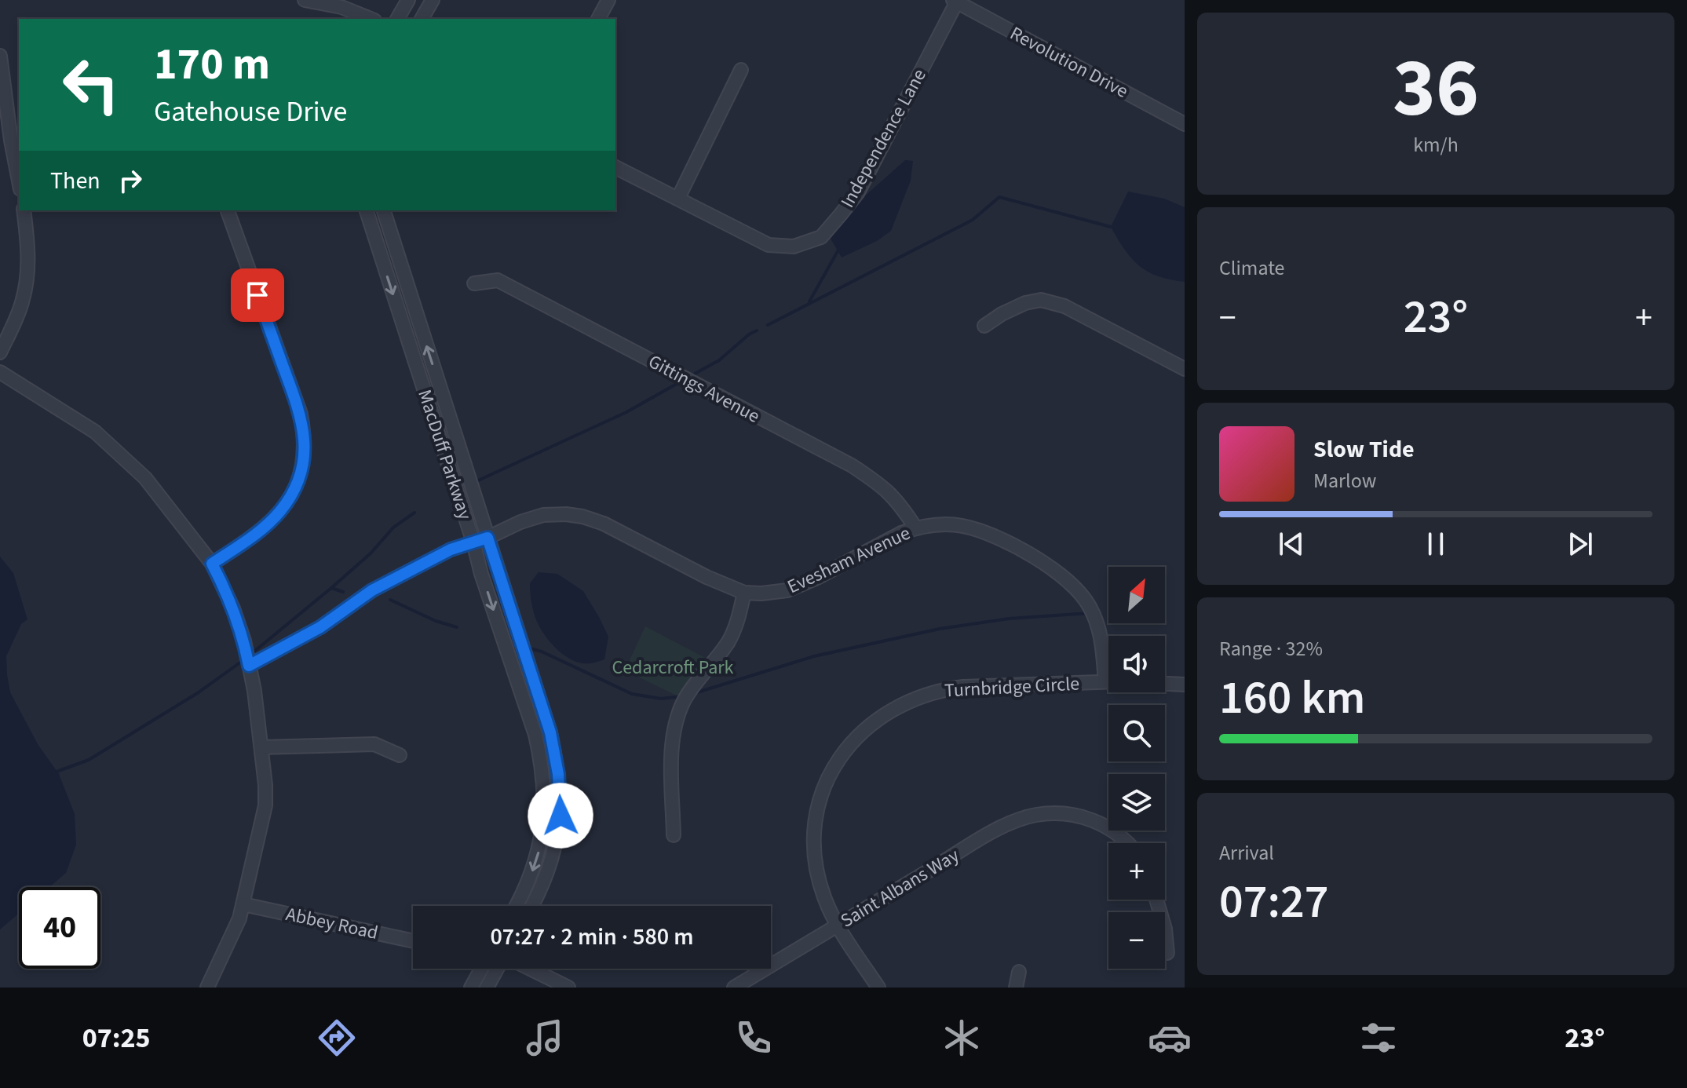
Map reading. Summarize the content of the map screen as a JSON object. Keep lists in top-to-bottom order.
{
  "streets": {
    "street": [
      "Revolution Drive",
      "Independence Lane",
      "Gittings Avenue",
      "MacDuff Parkway",
      "Evesham Avenue",
      "Turnbridge Circle",
      "Saint Albans Way",
      "Abbey Road"
    ]
  },
  "crossings": [
    ["Revolution Drive", "Independence Lane"],
    ["Gittings Avenue", "Evesham Avenue"],
    ["MacDuff Parkway", "Evesham Avenue"],
    ["Evesham Avenue", "Turnbridge Circle"],
    ["Turnbridge Circle", "Saint Albans Way"]
  ],
  "parks": ["Cedarcroft Park"],
  "north": "top right",
  "page": {
    "tile": [
      ["36", "km/h"],
      "Climate",
      ["Range · 32%", "160 km"],
      ["Arrival", "07:27"]
    ],
    "turn": ["170 m", "Gatehouse Drive"],
    "then": "Then",
    "heat": ["−", "23°", "+"],
    "song": ["Slow Tide", "Marlow"],
    "map_buttons": ["+", "−"],
    "limit": "40",
    "trip": "07:27 · 2 min · 580 m",
    "tabs": ["07:25", "23°"]
  }
}
